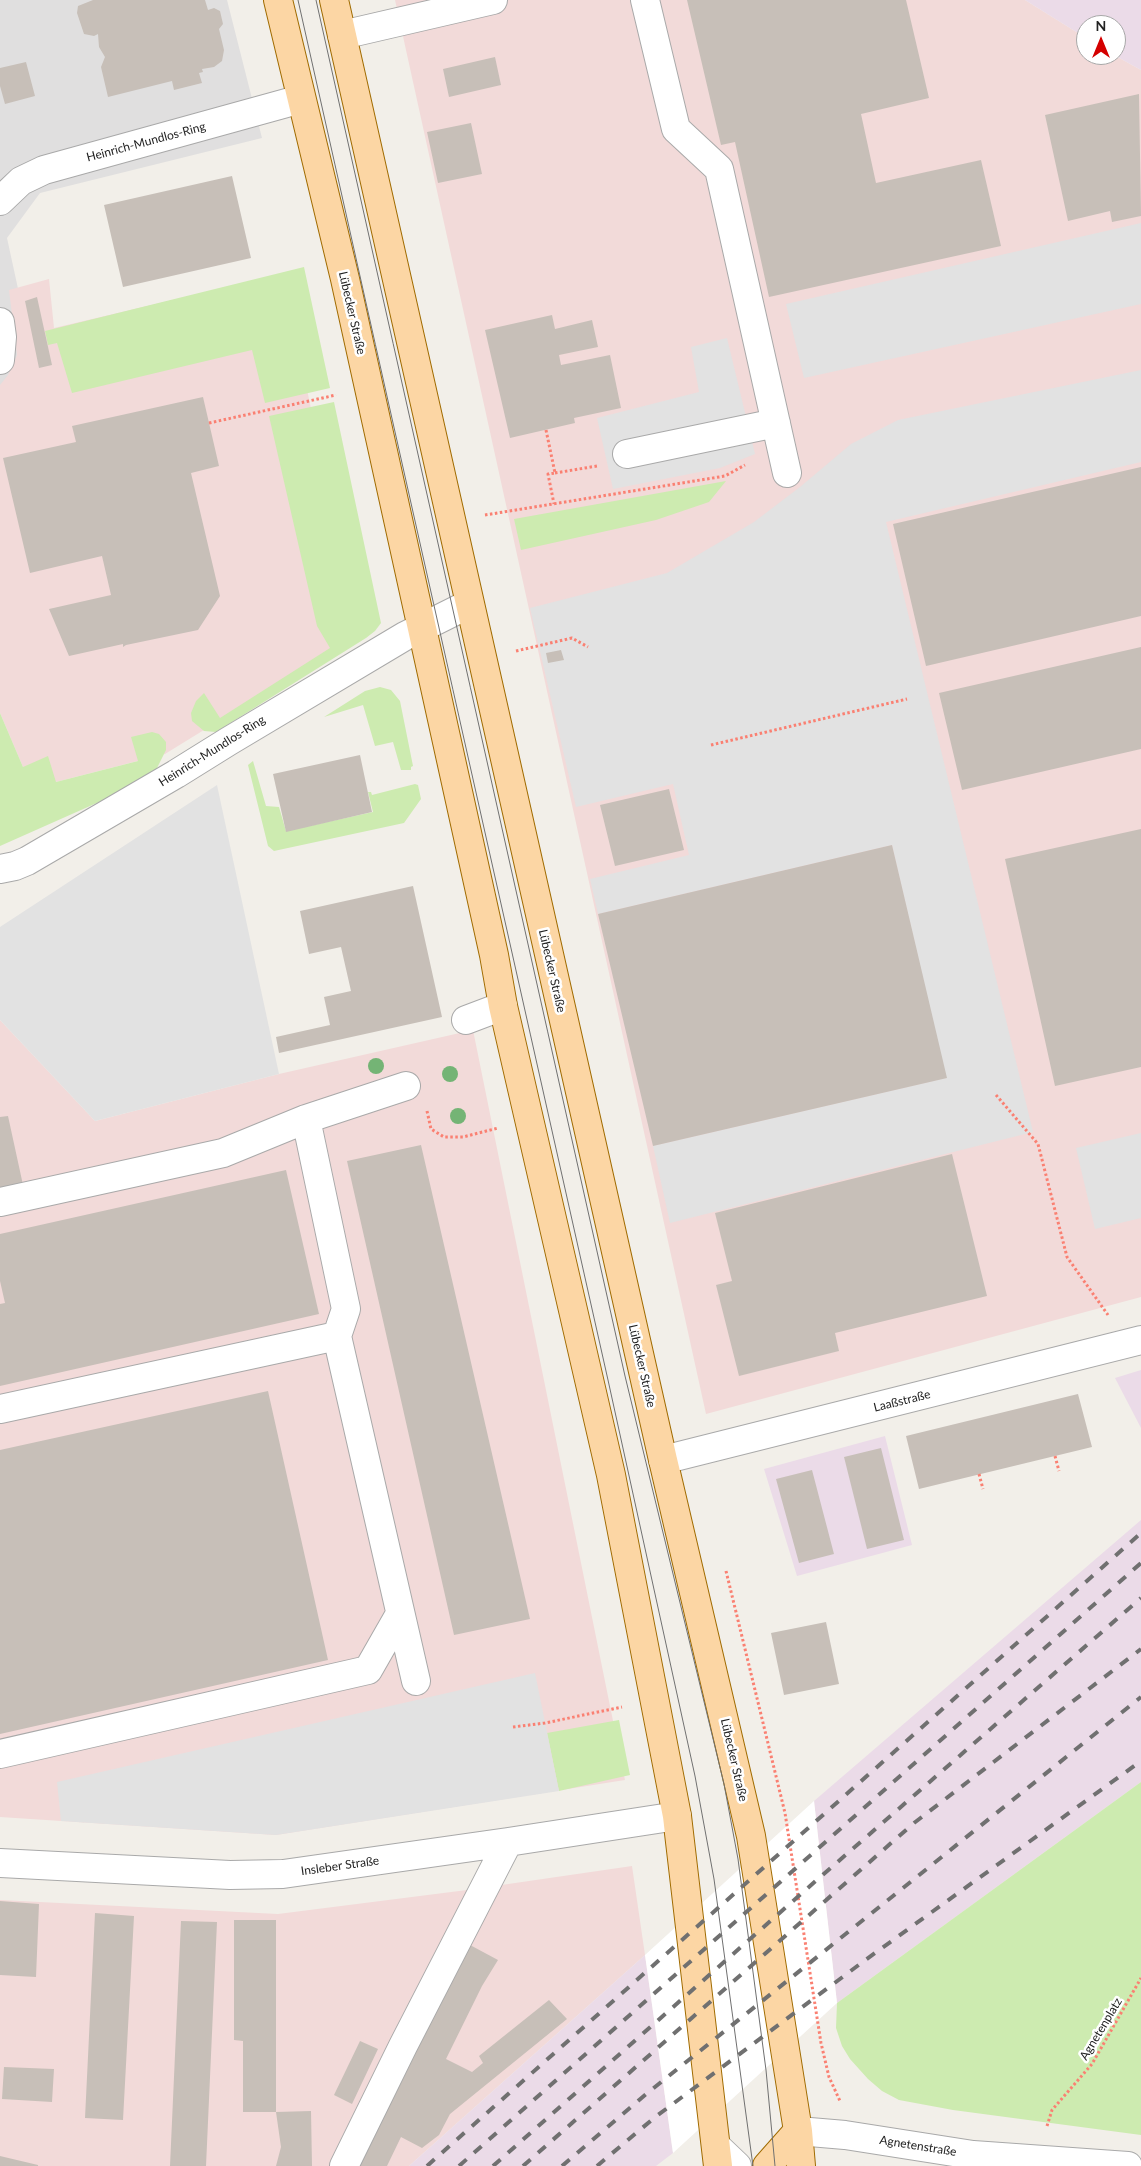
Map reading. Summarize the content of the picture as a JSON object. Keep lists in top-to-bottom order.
{
  "streets": {
    "main road": ["Lübecker Straße"],
    "street": [
      "Heinrich-Mundlos-Ring",
      "Laaßstraße",
      "Insleber Straße",
      "Agnetenstraße"
    ],
    "path": ["Agnetenplatz"]
  },
  "crossings": [
    ["Heinrich-Mundlos-Ring", "Lübecker Straße"],
    ["Lübecker Straße", "Laaßstraße"],
    ["Lübecker Straße", "Insleber Straße"],
    ["Lübecker Straße", "Agnetenstraße"]
  ],
  "north": "top"
}
